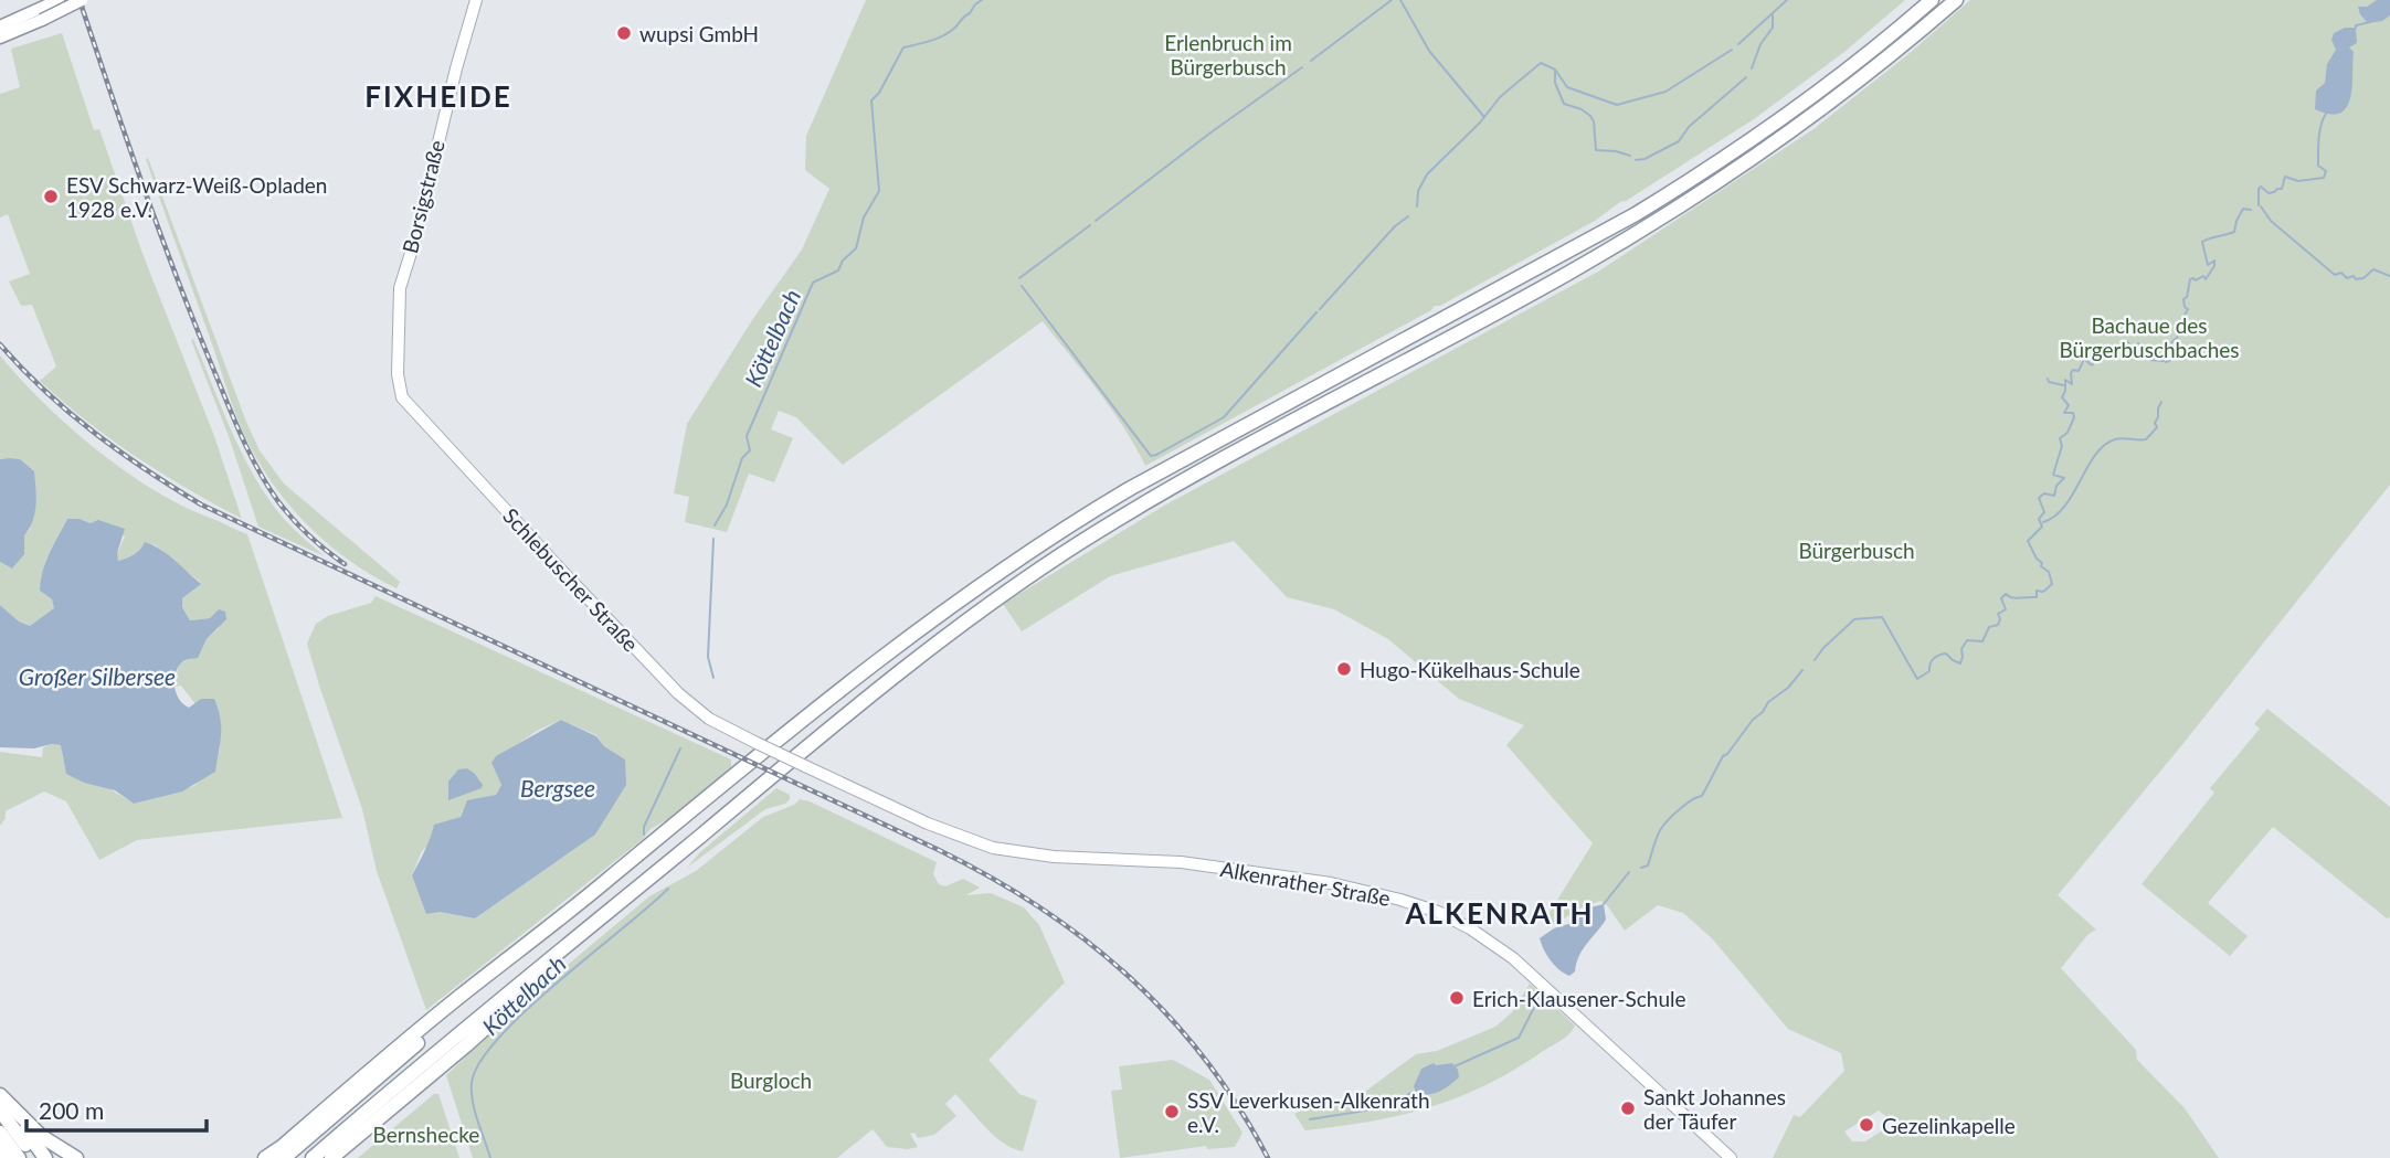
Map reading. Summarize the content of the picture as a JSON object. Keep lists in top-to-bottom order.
{
  "streets": {
    "main road": ["Borsigstraße", "Schlebuscher Straße", "Alkenrather Straße"]
  },
  "crossings": [
    ["Borsigstraße", "Schlebuscher Straße"],
    ["Schlebuscher Straße", "Alkenrather Straße"]
  ],
  "districts": ["FIXHEIDE", "ALKENRATH"],
  "water": ["Köttelbach", "Großer Silbersee", "Bergsee"],
  "parks": [
    "Erlenbruch im Bürgerbusch",
    "Bachaue des Bürgerbuschbaches",
    "Bürgerbusch",
    "Burgloch",
    "Bernshecke"
  ],
  "places": [
    "wupsi GmbH",
    "ESV Schwarz-Weiß-Opladen 1928 e.V.",
    "Hugo-Kükelhaus-Schule",
    "Erich-Klausener-Schule",
    "Sankt Johannes der Täufer",
    "SSV Leverkusen-Alkenrath e.V.",
    "Gezelinkapelle"
  ],
  "scale_bar": "200 m"
}
